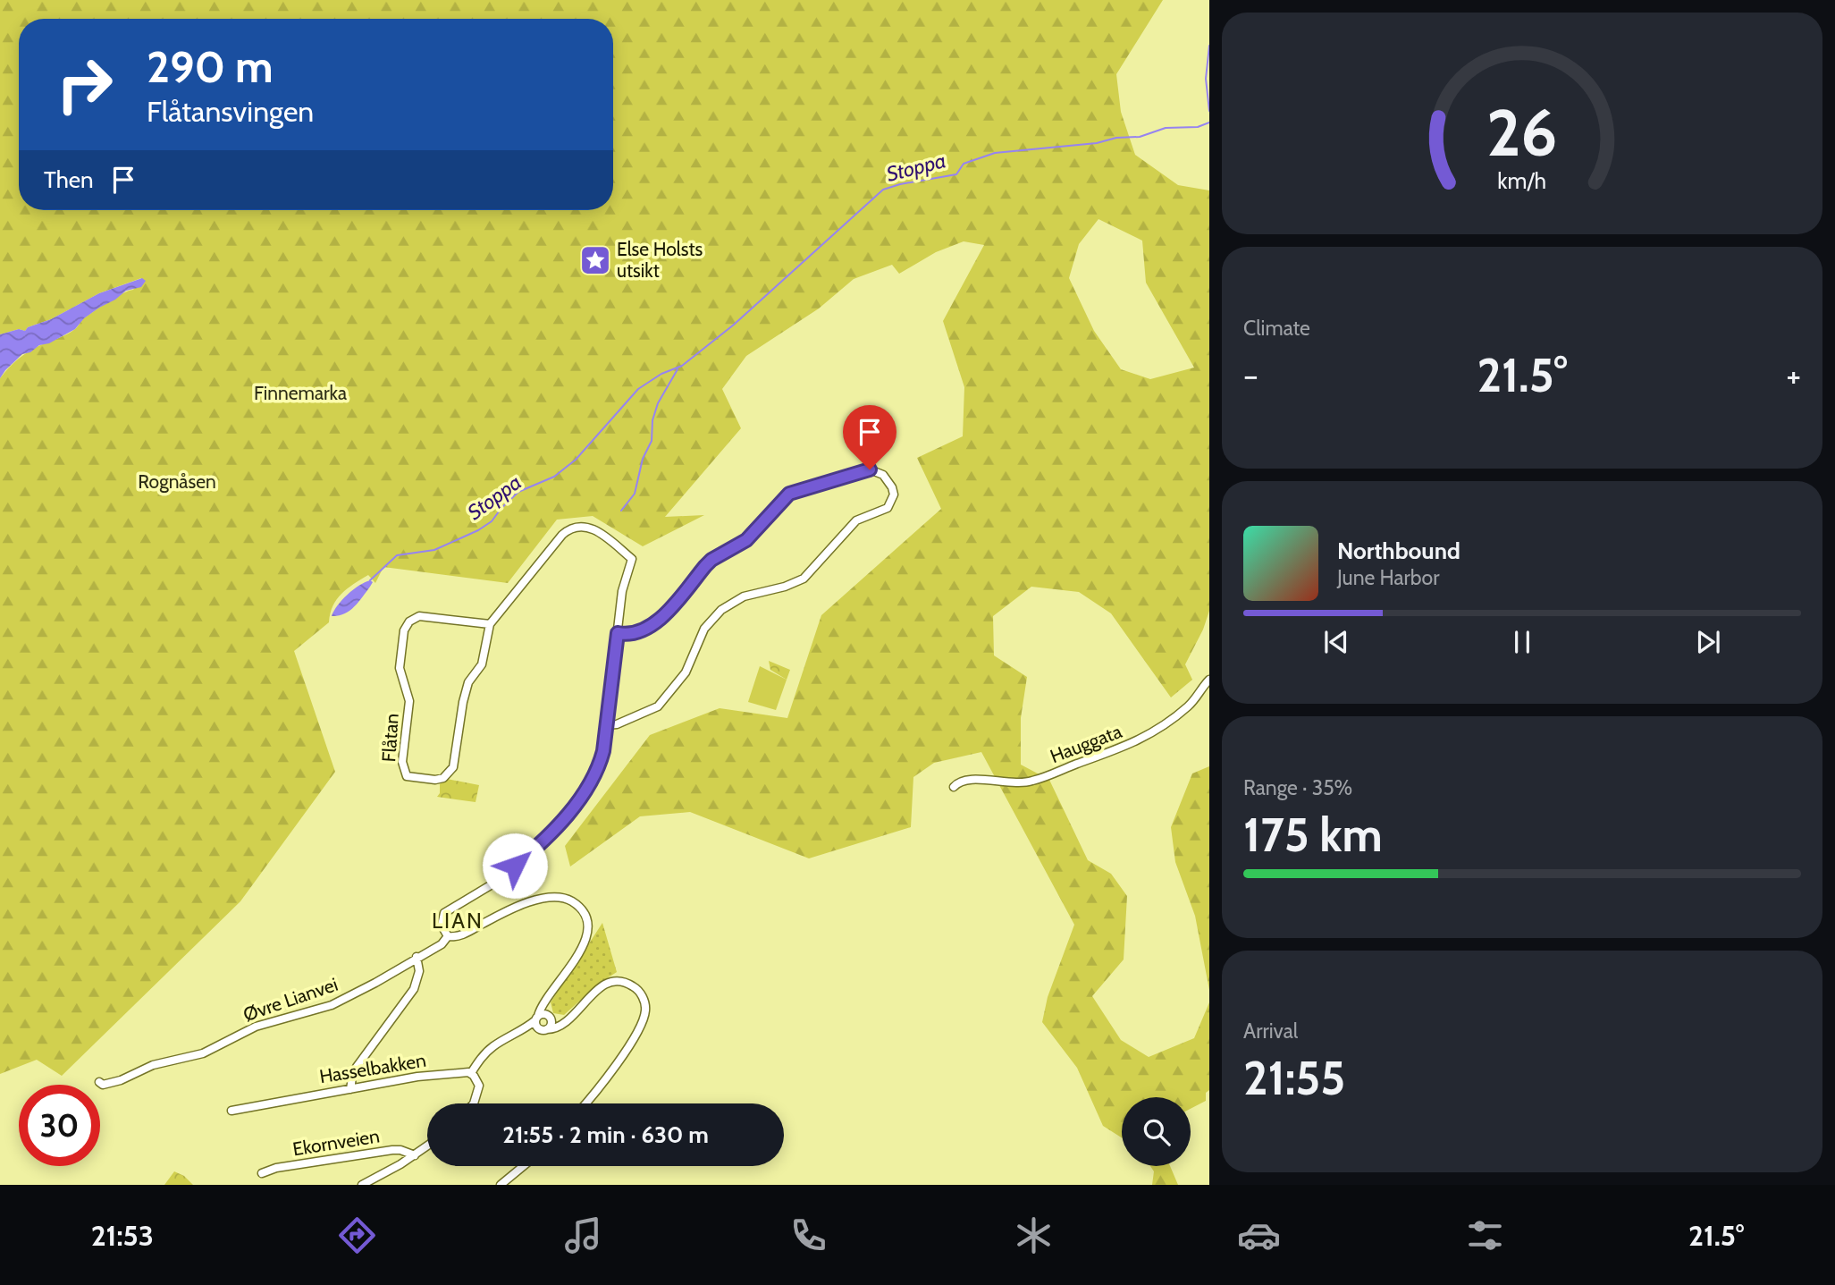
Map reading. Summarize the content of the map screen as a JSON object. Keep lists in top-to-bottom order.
{
  "streets": {
    "street": [
      "Flåtan",
      "Hauggata",
      "Øvre Lianvei",
      "Hasselbakken",
      "Ekornveien"
    ]
  },
  "districts": ["LIAN"],
  "water": ["Stoppa"],
  "parks": ["Finnemarka", "Rognåsen"],
  "places": {
    "place": ["Else Holsts utsikt"]
  },
  "page": {
    "turn": ["290 m", "Flåtansvingen"],
    "then": "Then",
    "tile": [
      "Climate",
      ["Range · 35%", "175 km"],
      ["Arrival", "21:55"]
    ],
    "heat": ["−", "21.5°", "+"],
    "song": ["Northbound", "June Harbor"],
    "limit": "30",
    "trip": "21:55 · 2 min · 630 m",
    "tabs": ["21:53", "21.5°"],
    "gauge": ["26", "km/h"]
  }
}
